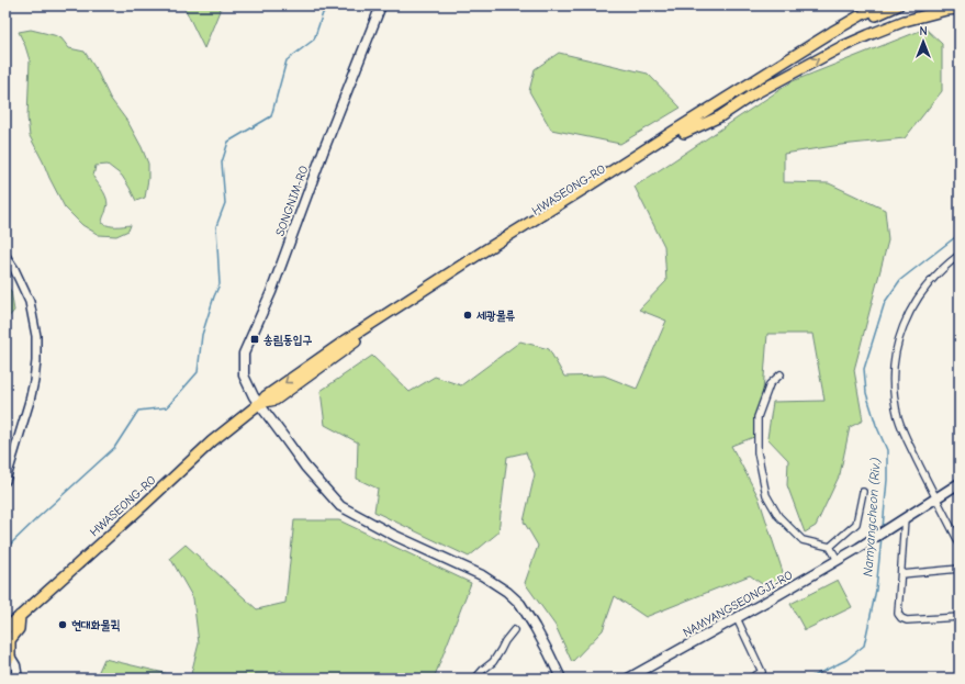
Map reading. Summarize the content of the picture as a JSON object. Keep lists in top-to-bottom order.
{
  "streets": {
    "main road": ["HWASEONG-RO", "SONGNIM-RO", "NAMYANGSEONGJI-RO"]
  },
  "crossings": [
    ["HWASEONG-RO", "SONGNIM-RO"]
  ],
  "water": ["Namyangcheon (Riv.)"],
  "places": {
    "other": ["세광물류", "현대화물퀵"],
    "transit": ["송림동입구"]
  },
  "north": "top"
}
